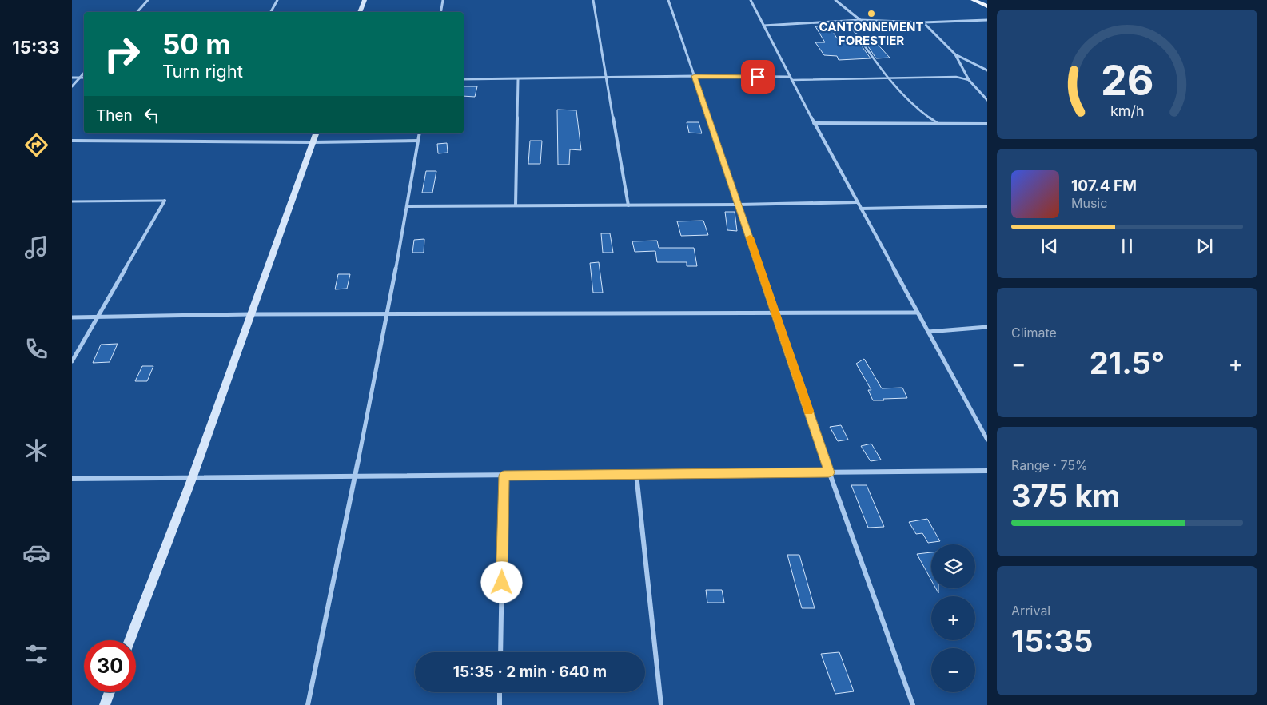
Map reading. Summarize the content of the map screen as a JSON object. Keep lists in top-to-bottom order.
{
  "places": ["CANTONNEMENT FORESTIER"],
  "page": {
    "tabs": "15:33",
    "turn": ["50 m", "Turn right"],
    "then": "Then",
    "song": ["107.4 FM", "Music"],
    "tile": [
      "Climate",
      ["Range · 75%", "375 km"],
      ["Arrival", "15:35"]
    ],
    "heat": ["−", "21.5°", "+"],
    "map_buttons": ["+", "−"],
    "limit": "30",
    "trip": "15:35 · 2 min · 640 m",
    "gauge": ["26", "km/h"]
  }
}
